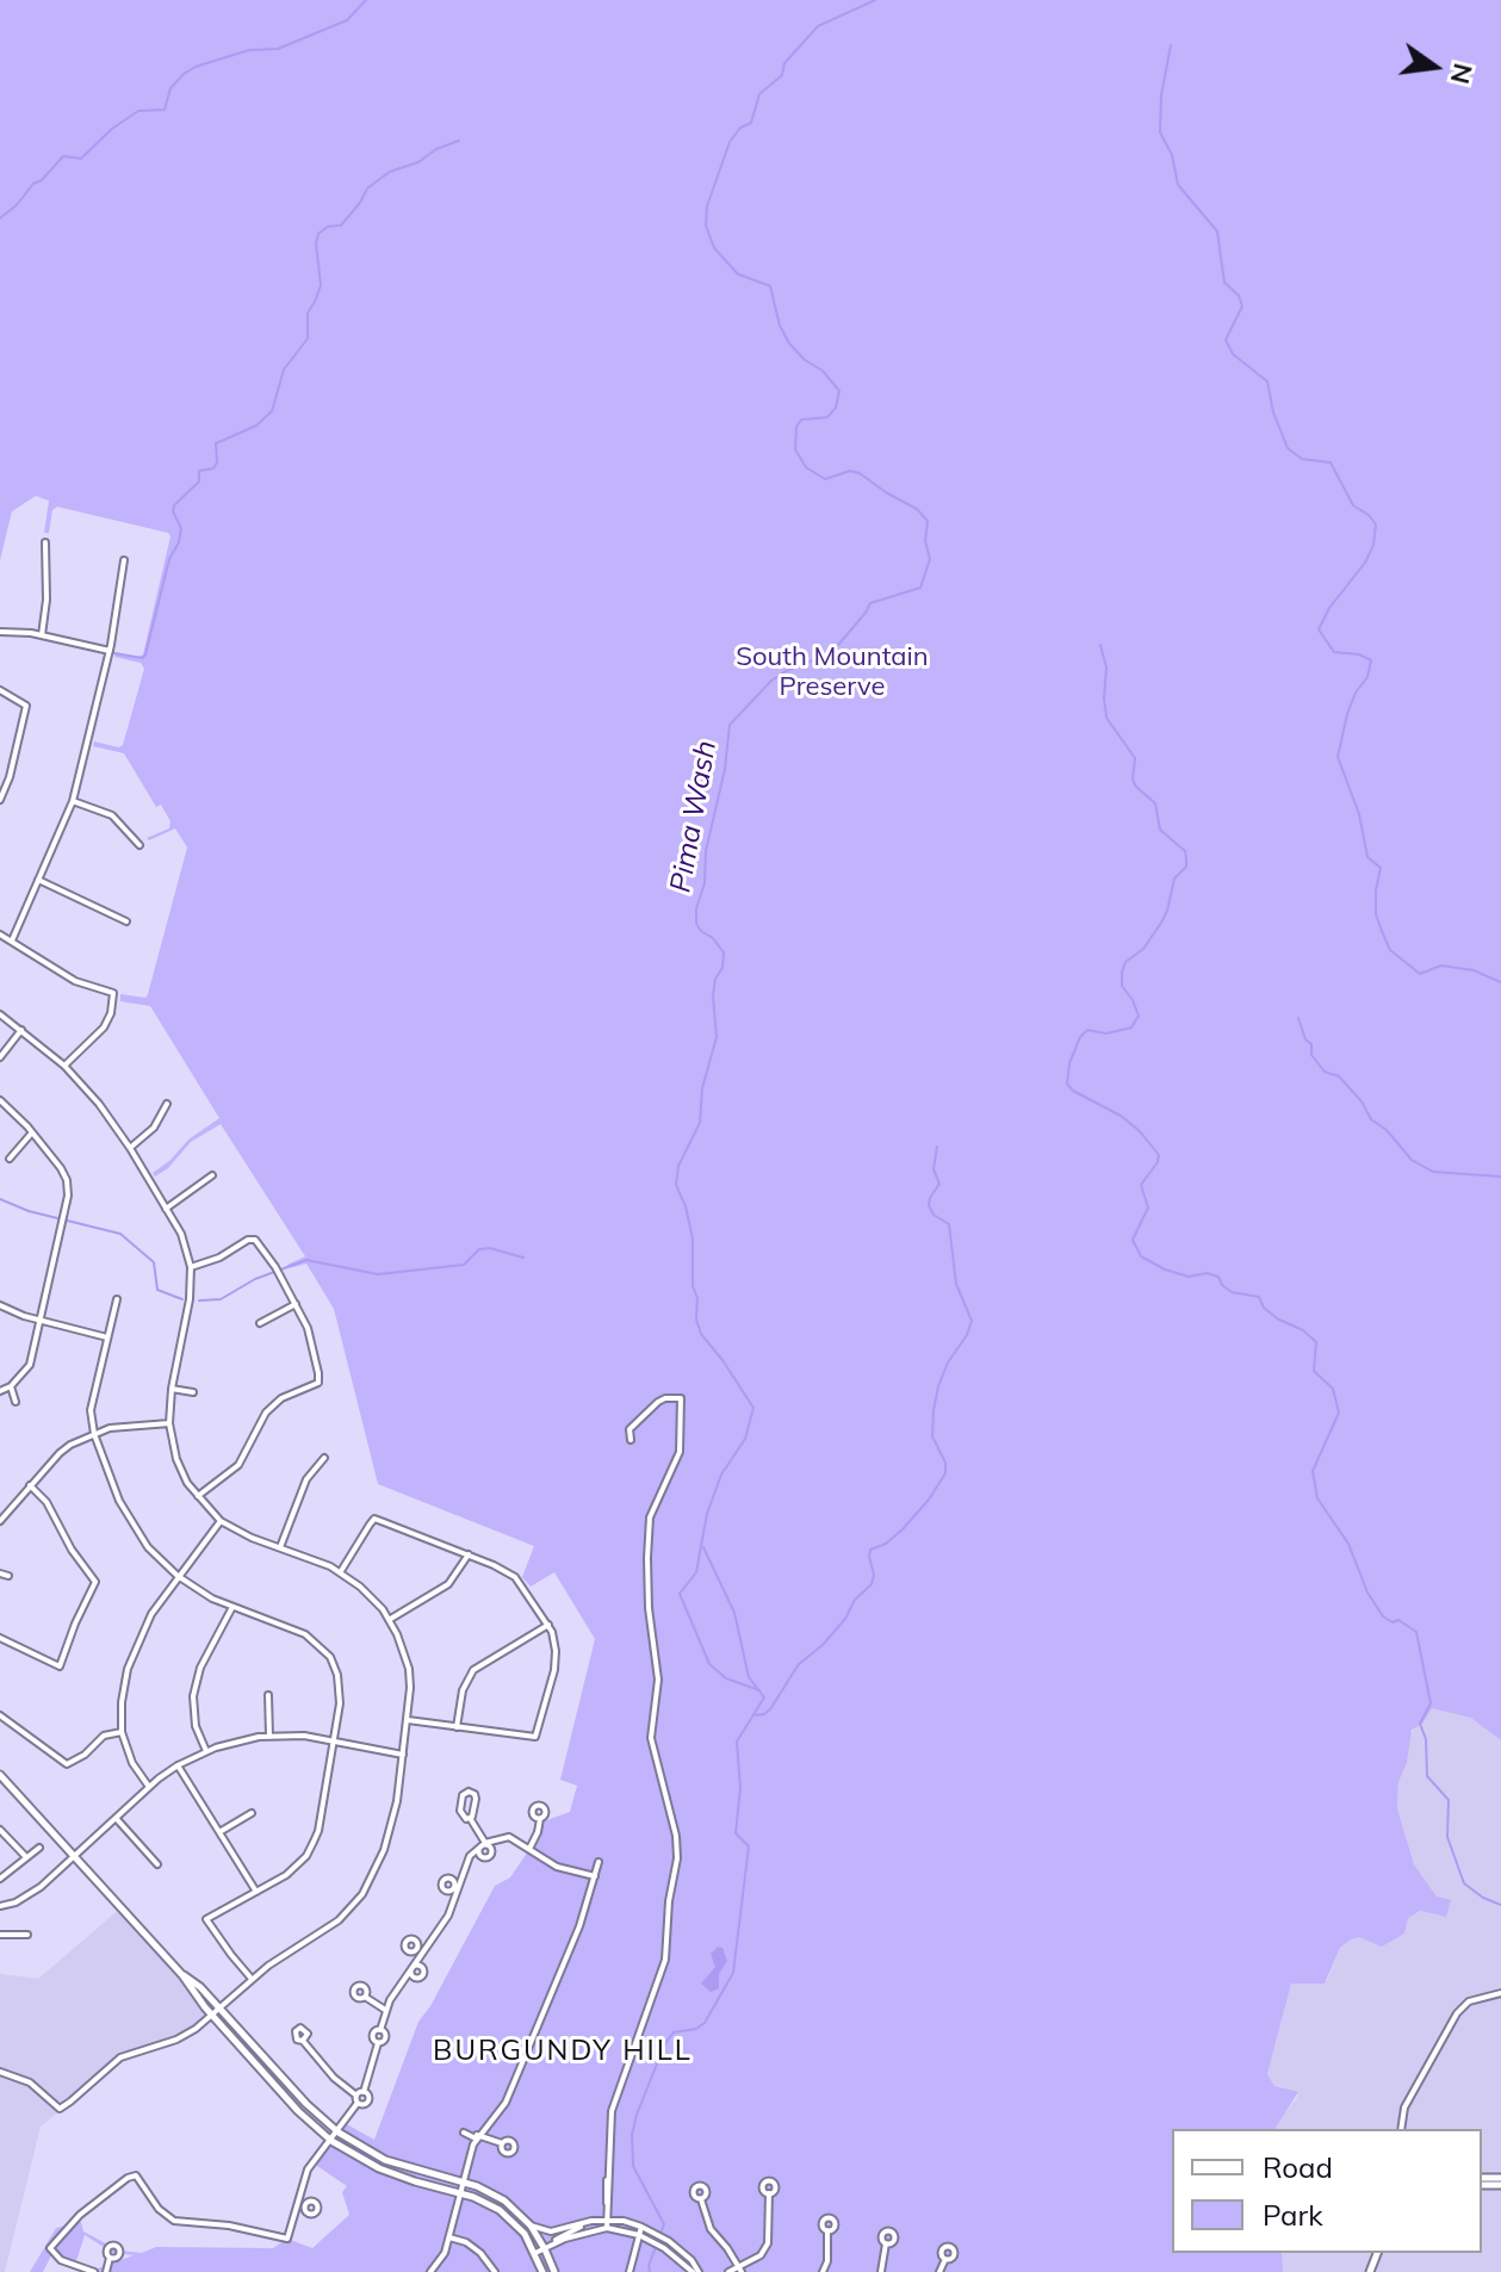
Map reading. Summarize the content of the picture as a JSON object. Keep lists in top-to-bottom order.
{
  "districts": ["BURGUNDY HILL"],
  "water": ["Pima Wash"],
  "parks": ["South Mountain Preserve"],
  "legend": ["Road", "Park"],
  "north": "right"
}
